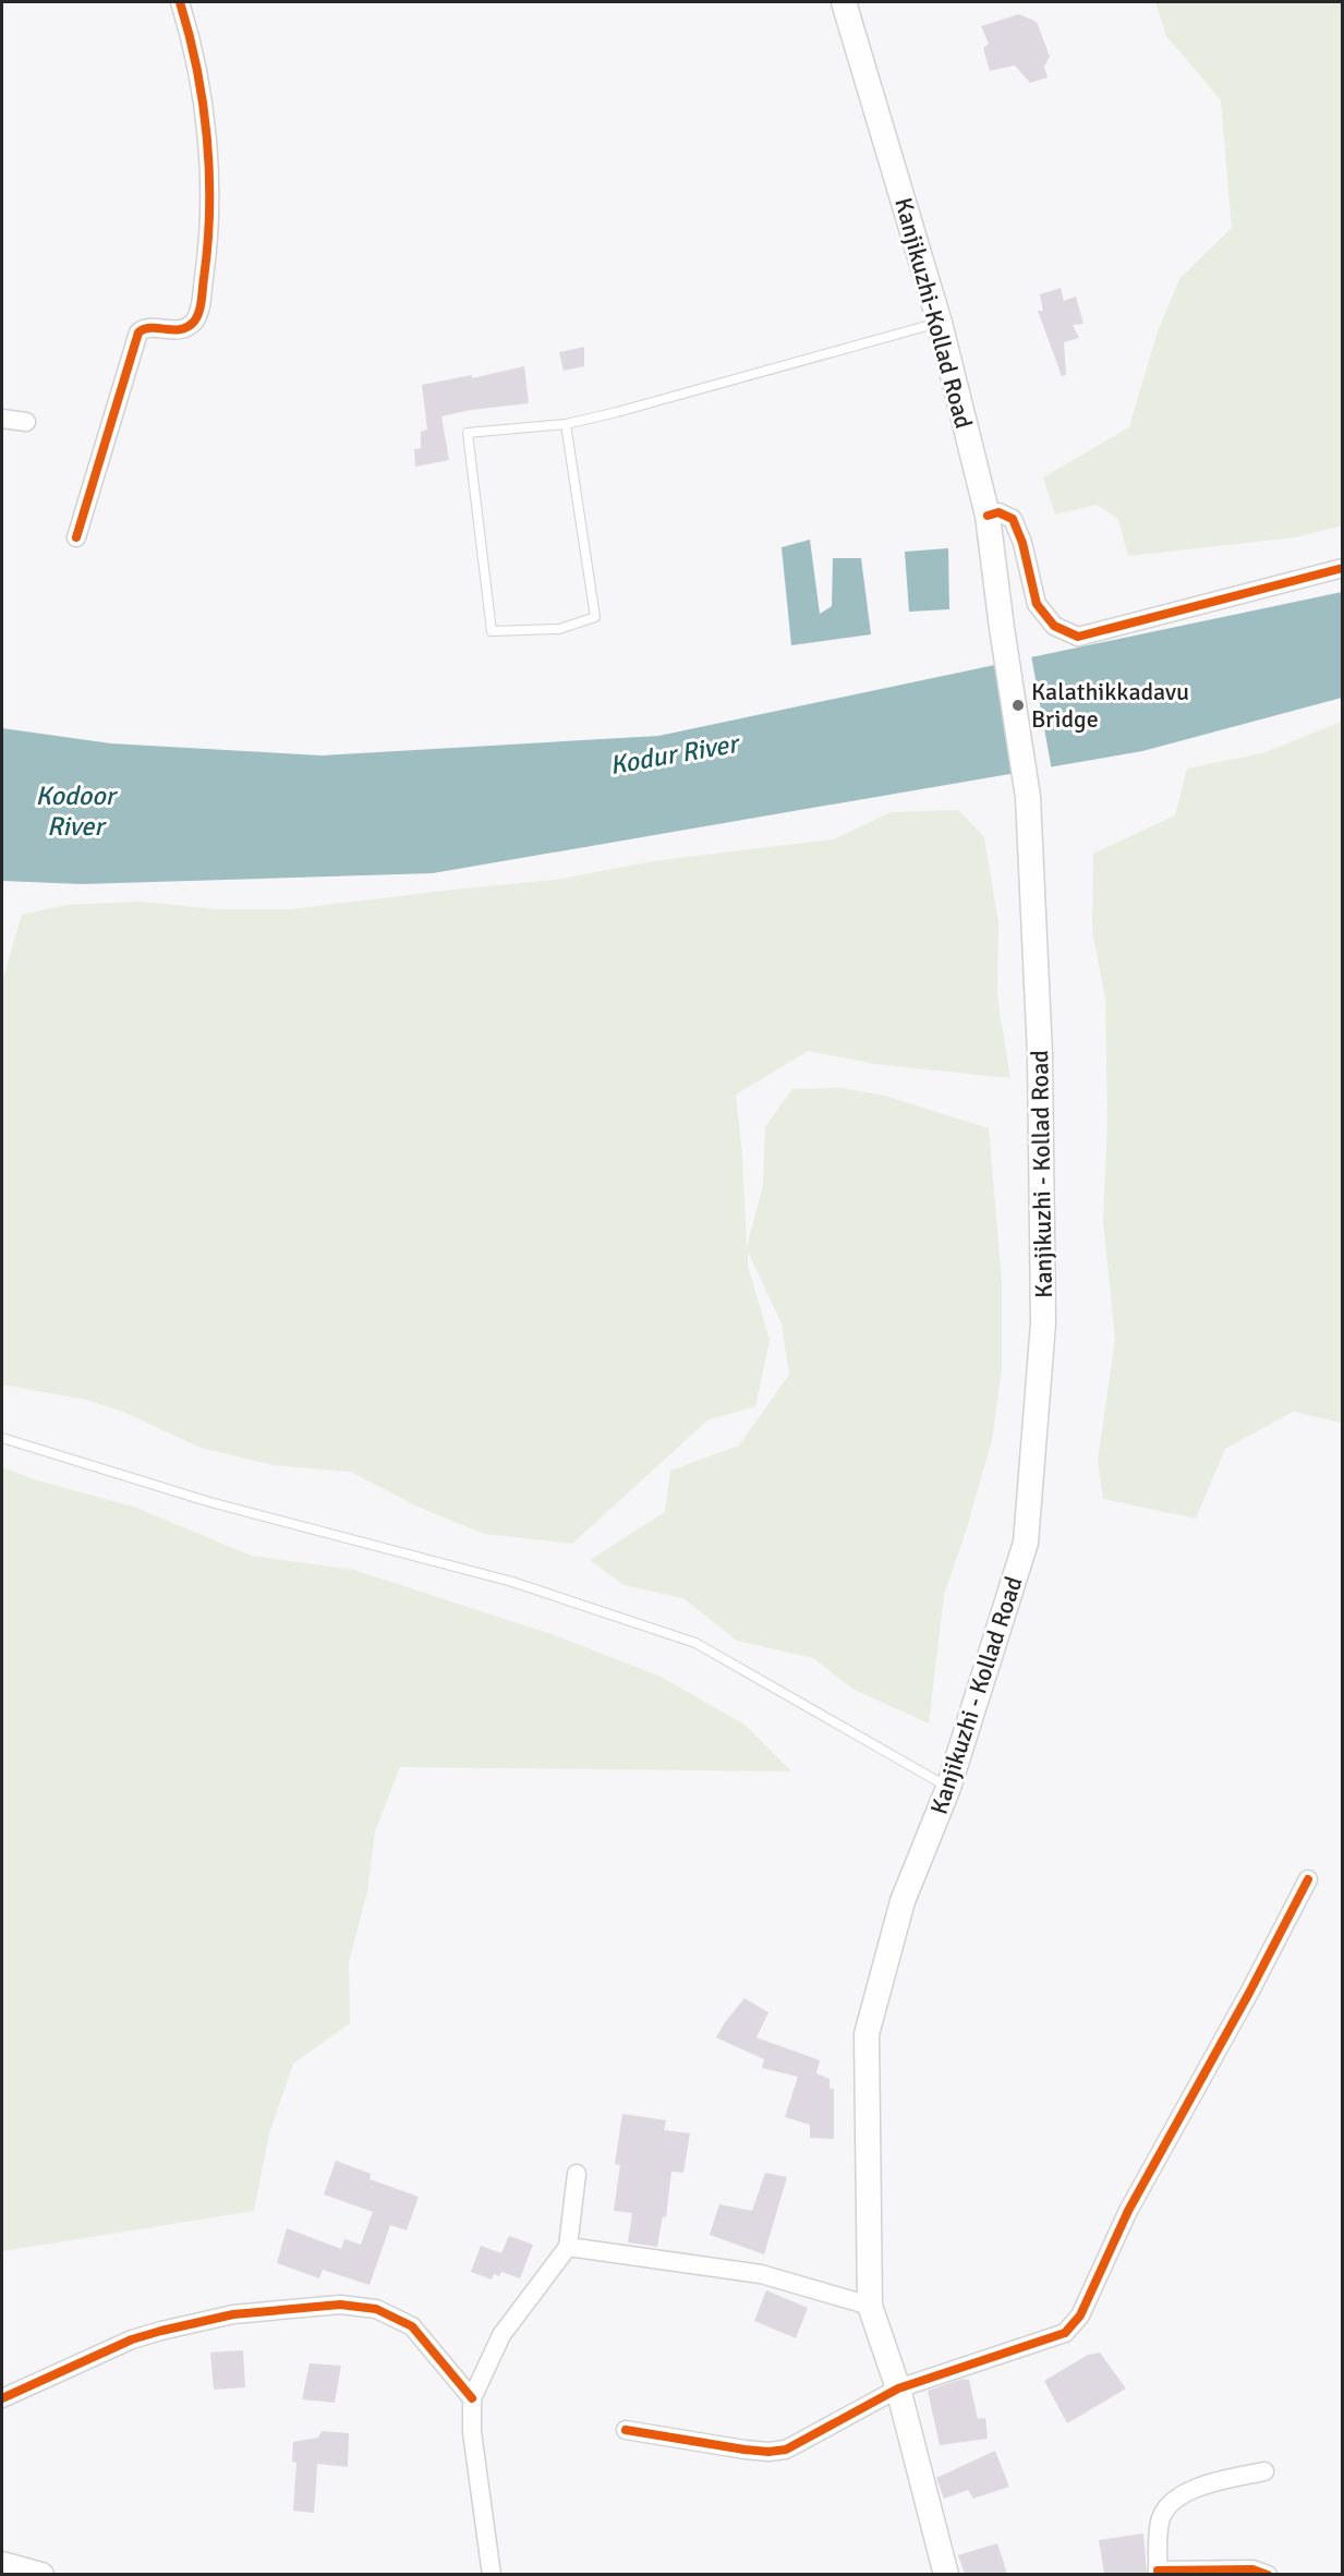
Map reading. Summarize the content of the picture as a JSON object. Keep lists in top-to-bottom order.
{
  "streets": {
    "main road": ["Kanjikuzhi-Kollad Road", "Kanjikuzhi - Kollad Road"]
  },
  "crossings": [
    ["Kanjikuzhi-Kollad Road", "Kanjikuzhi - Kollad Road"]
  ],
  "water": ["Kodur River", "Kodoor River"],
  "places": ["Kalathikkadavu Bridge"]
}
